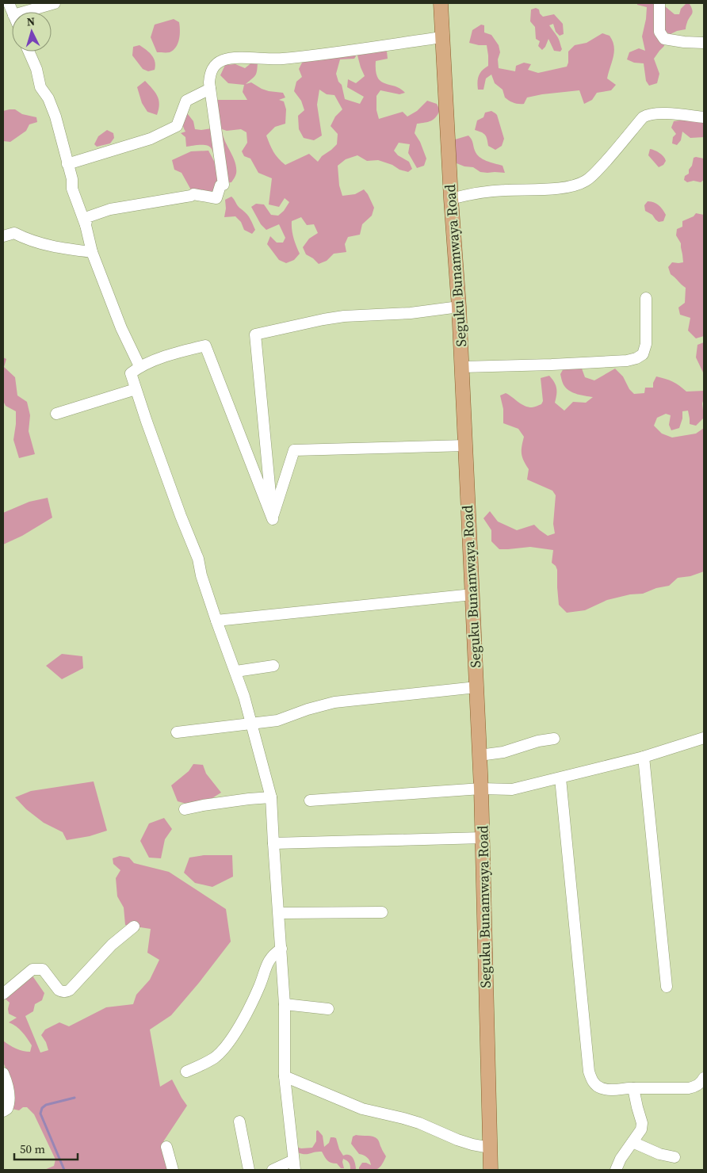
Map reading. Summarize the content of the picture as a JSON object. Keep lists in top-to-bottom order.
{
  "streets": {
    "main road": ["Seguku Bunamwaya Road"]
  },
  "scale_bar": "50 m",
  "north": "top"
}
